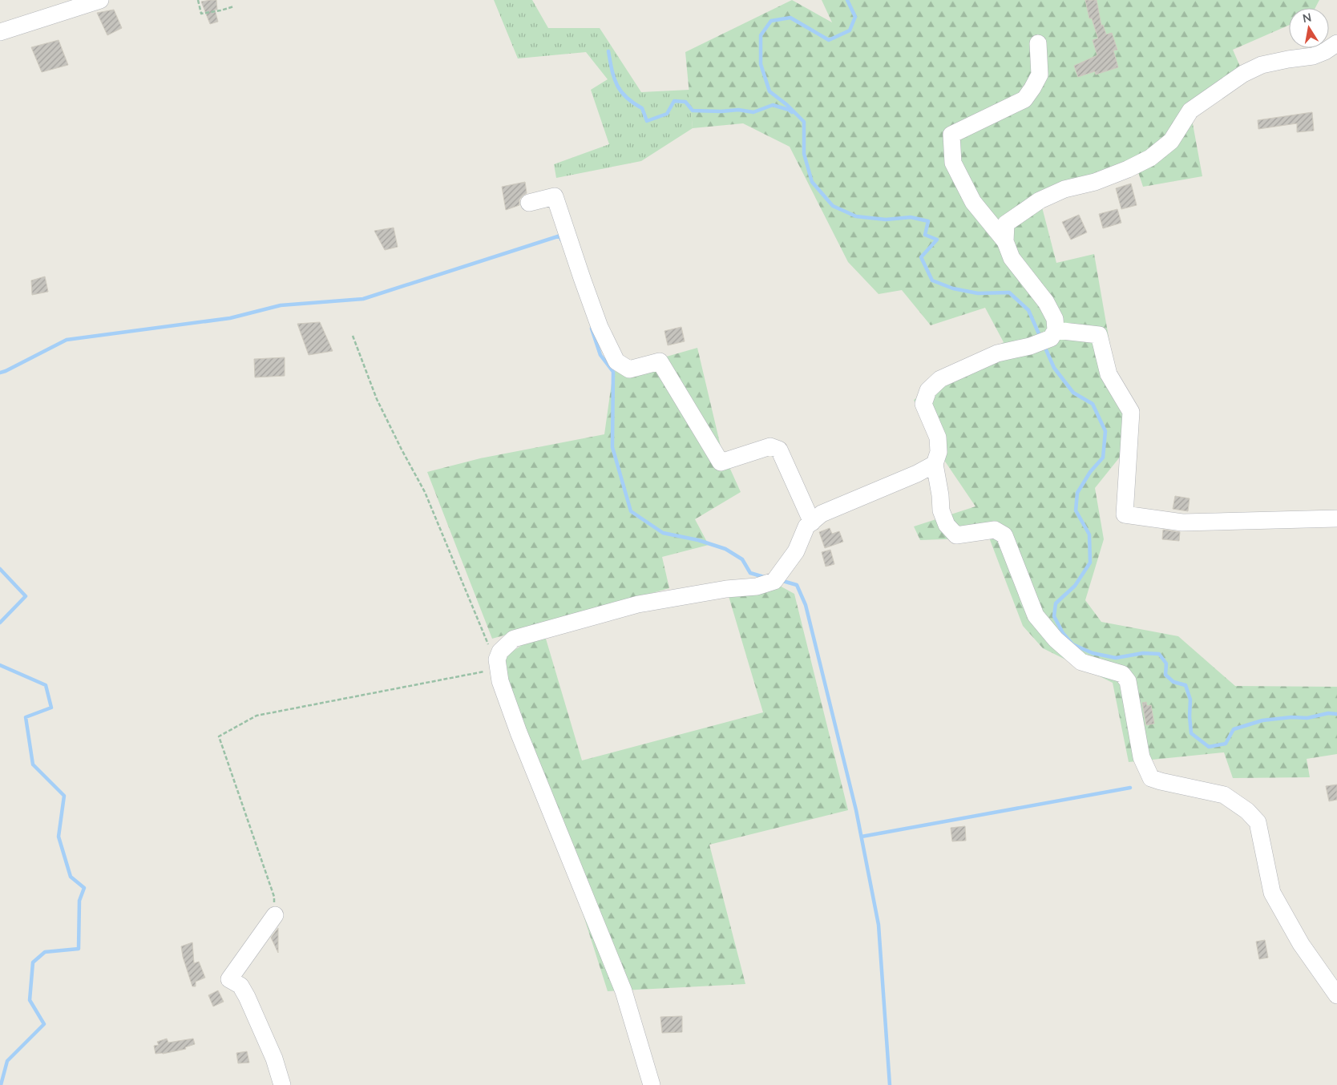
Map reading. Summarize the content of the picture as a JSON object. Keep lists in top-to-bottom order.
{
  "north": "top"
}
